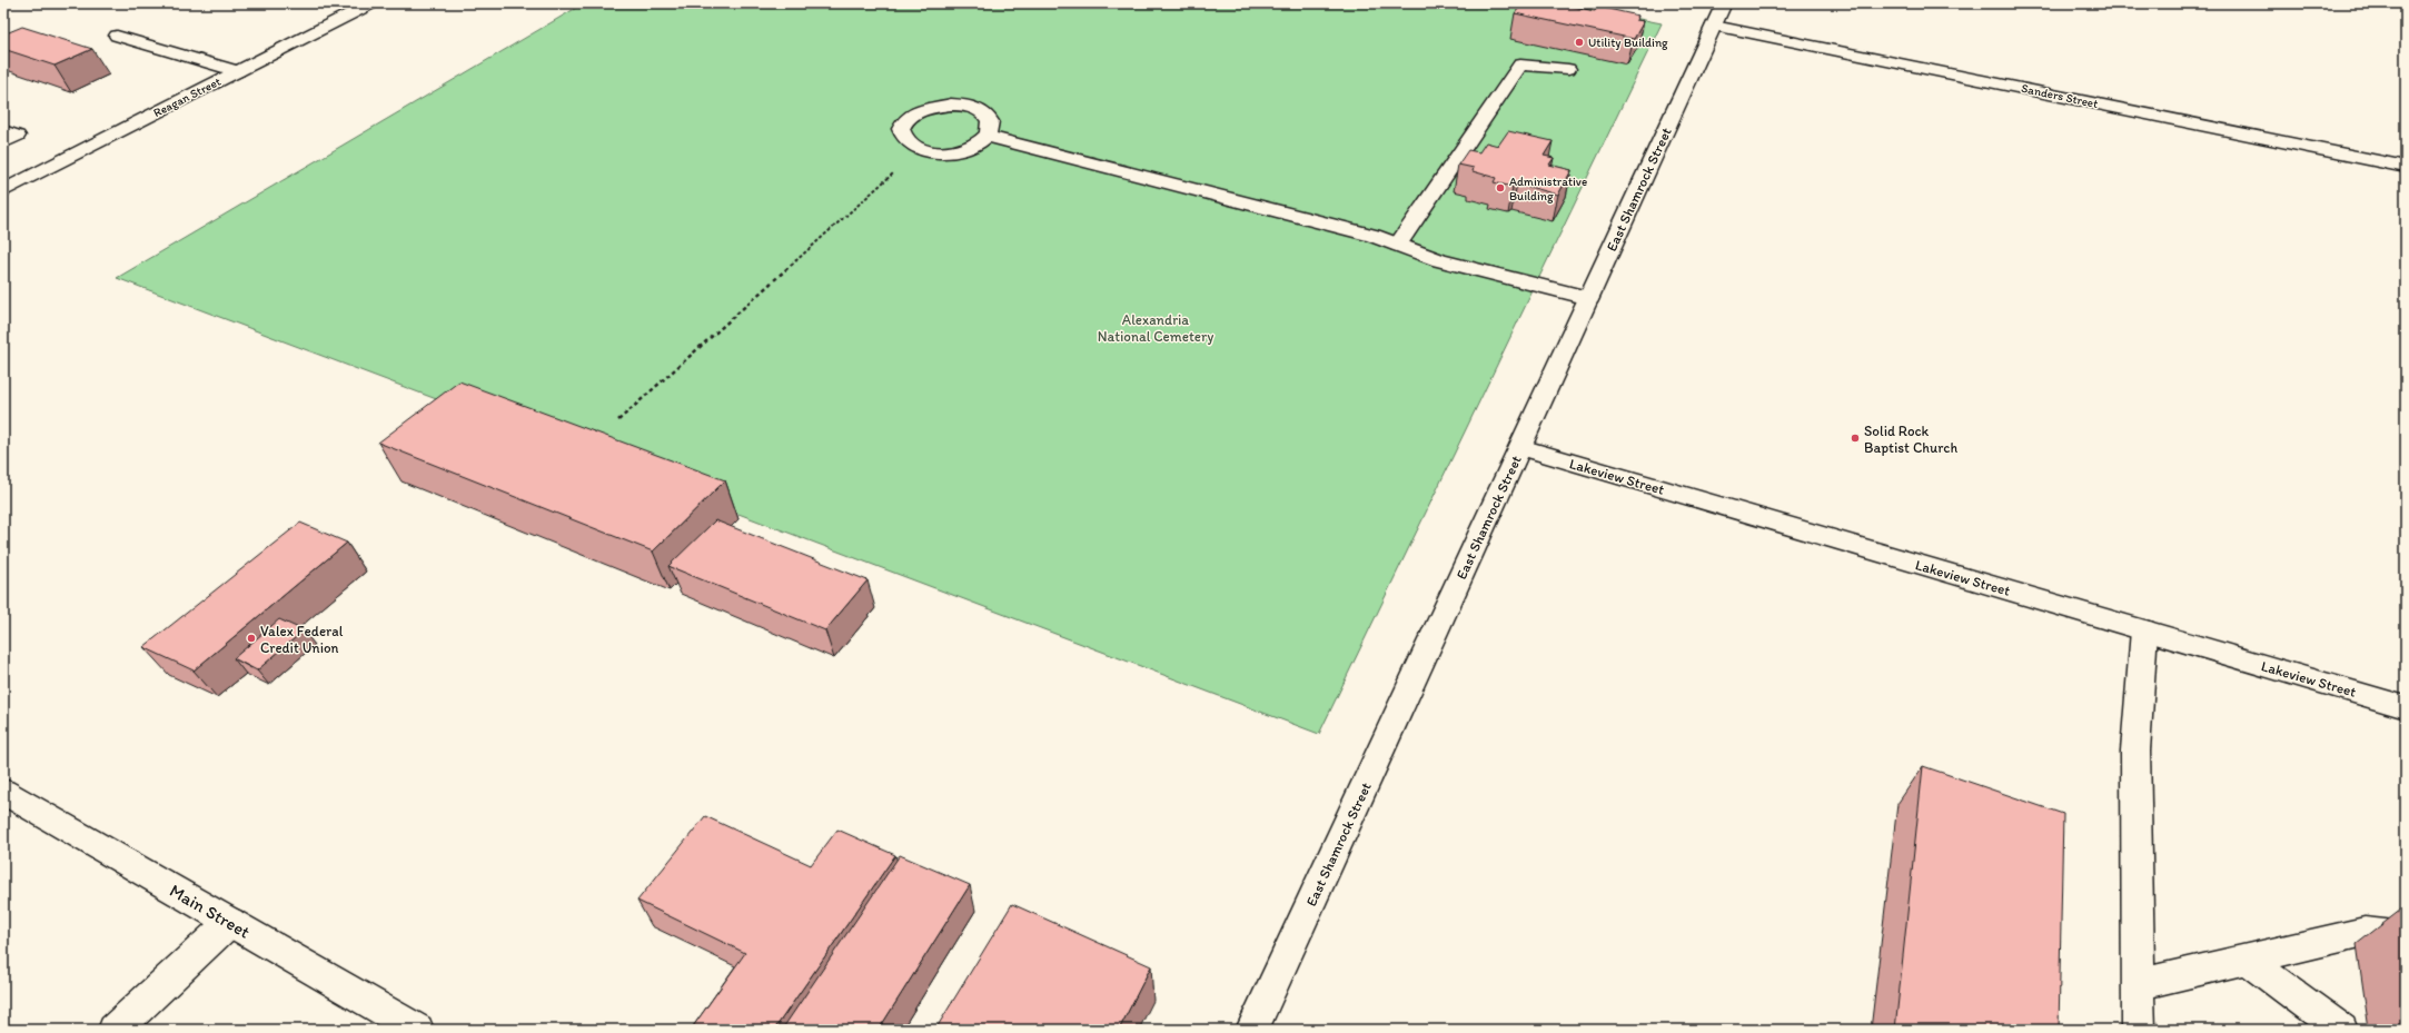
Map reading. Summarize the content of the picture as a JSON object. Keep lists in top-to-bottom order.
{
  "streets": {
    "street": [
      "Sanders Street",
      "Reagan Street",
      "East Shamrock Street",
      "Lakeview Street",
      "Main Street"
    ]
  },
  "crossings": [
    ["Sanders Street", "East Shamrock Street"],
    ["East Shamrock Street", "Lakeview Street"]
  ],
  "parks": ["Alexandria National Cemetery"],
  "places": [
    "Utility Building",
    "Administrative Building",
    "Solid Rock Baptist Church",
    "Valex Federal Credit Union"
  ]
}
